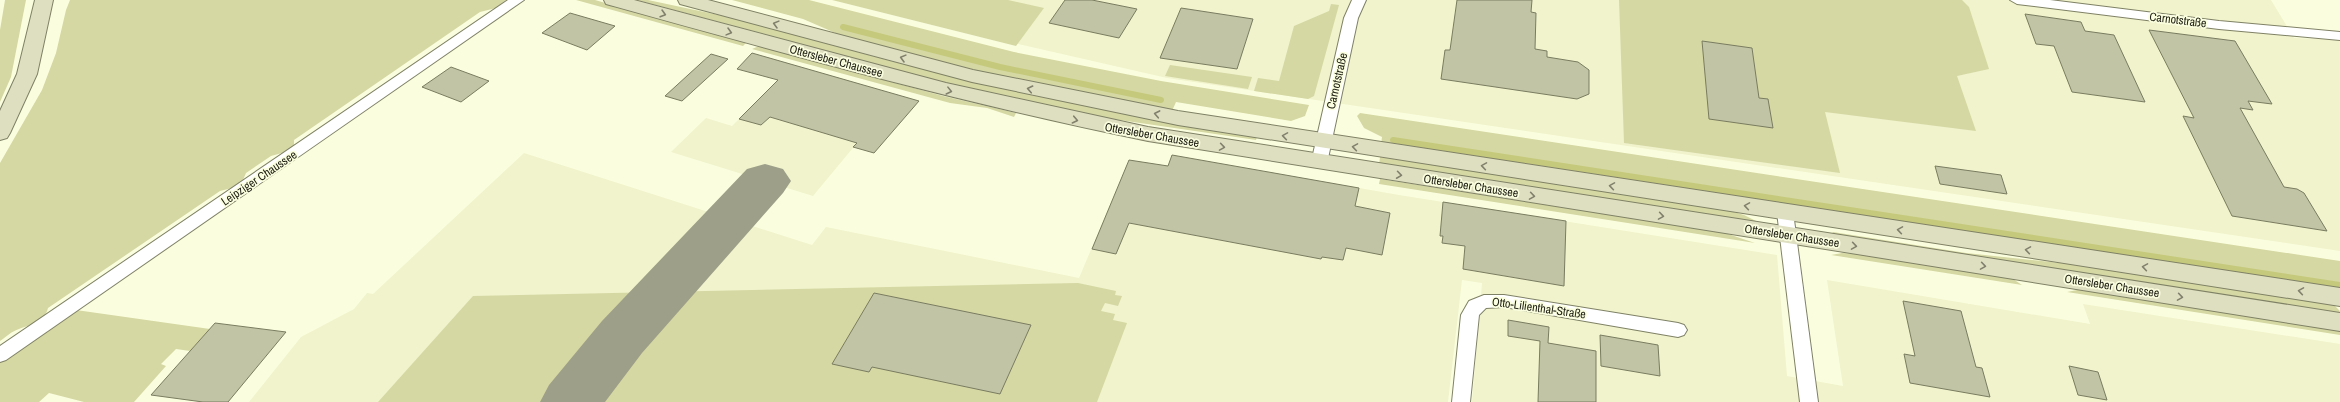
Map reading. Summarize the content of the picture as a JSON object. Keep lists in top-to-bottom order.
{
  "streets": {
    "main road": ["Ottersleber Chaussee"],
    "street": ["Carnotstraße", "Leipziger Chaussee", "Otto-Lilienthal-Straße"]
  },
  "crossings": [
    ["Carnotstraße", "Ottersleber Chaussee"]
  ]
}
